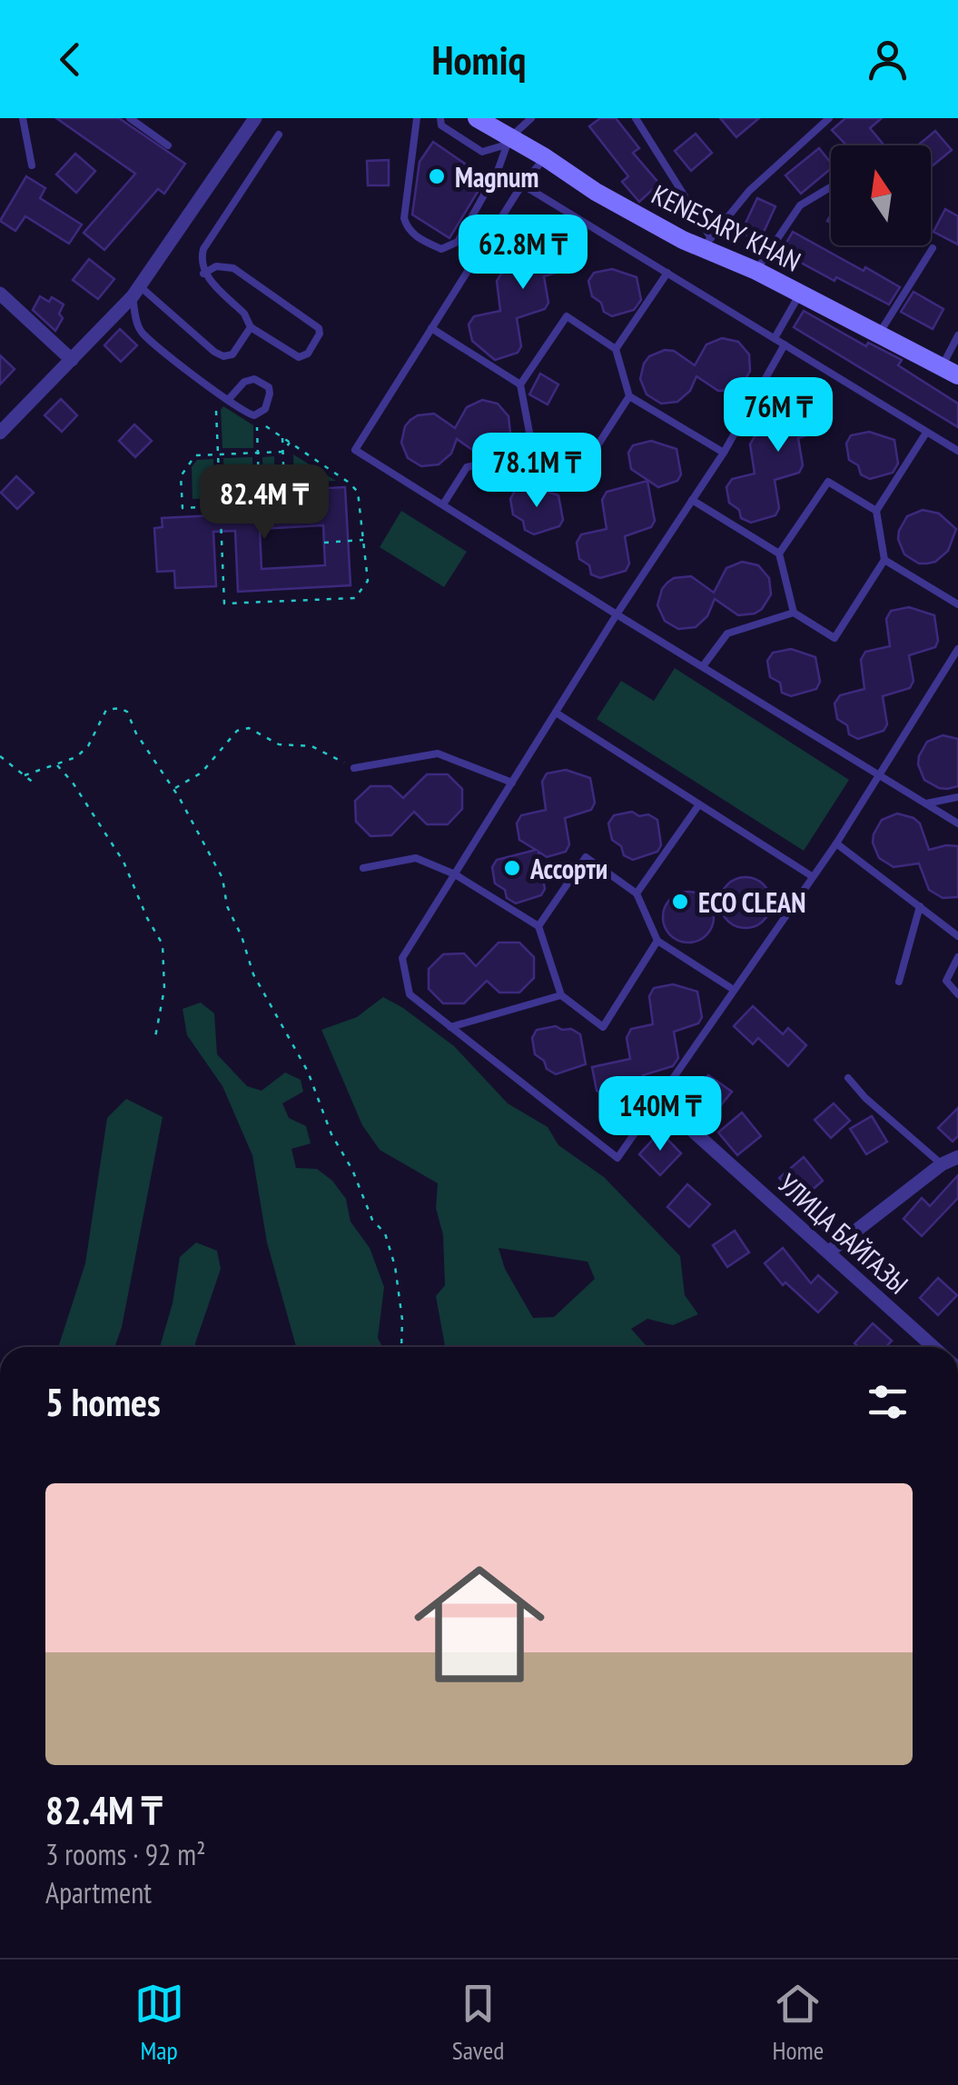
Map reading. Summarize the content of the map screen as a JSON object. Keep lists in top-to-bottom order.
{
  "streets": {
    "street": ["KENESARY KHAN", "УЛИЦА БАЙГАЗЫ"]
  },
  "places": ["Magnum", "Ассорти", "ECO CLEAN"],
  "north": "top",
  "page": {
    "header": "Homiq",
    "price": [
      "62.8M ₸",
      "76M ₸",
      "78.1M ₸",
      "82.4M ₸",
      "140M ₸"
    ],
    "heading": "5 homes",
    "list": [
      {
        "name": "82.4M ₸",
        "note": "3 rooms · 92 m² · Apartment"
      }
    ],
    "tabs": ["Map", "Saved", "Home"]
  }
}
